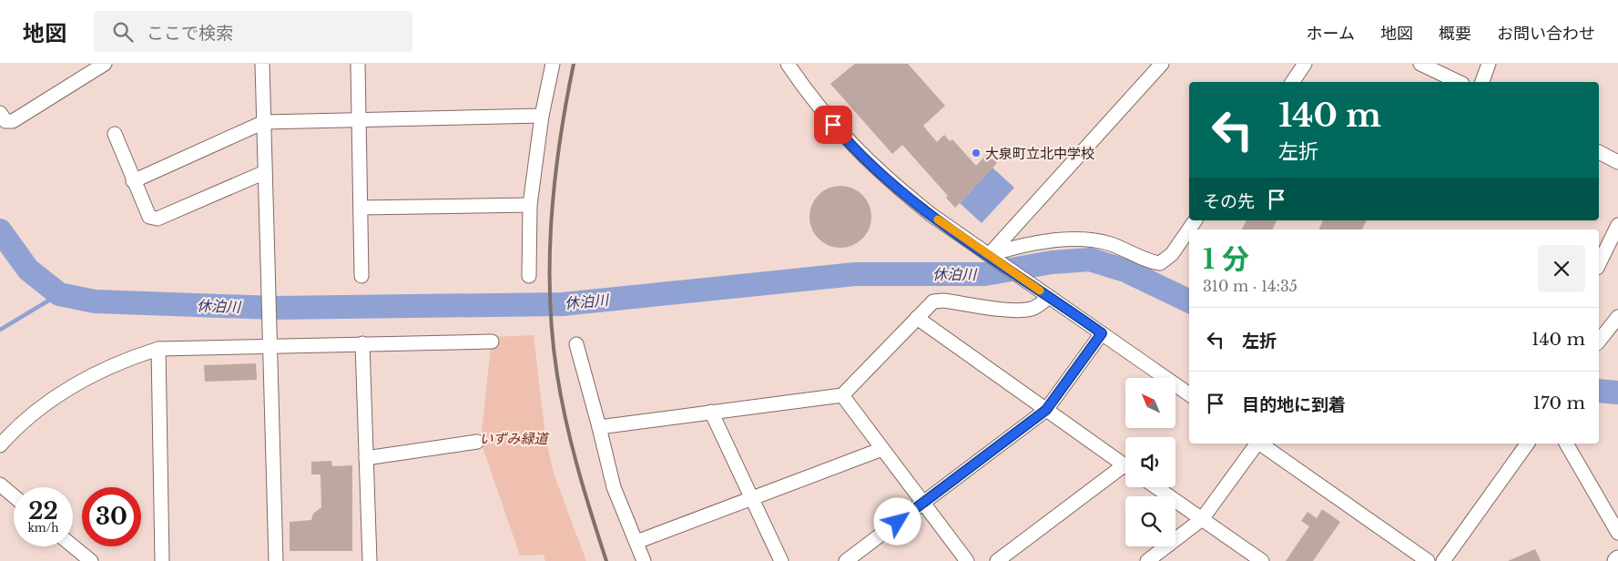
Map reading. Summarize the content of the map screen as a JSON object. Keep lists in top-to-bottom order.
{
  "water": ["休泊川"],
  "parks": ["いずみ緑道"],
  "places": ["大泉町立北中学校"],
  "north": "top left",
  "page": {
    "header": "地図",
    "search": "ここで検索",
    "nav": [
      "ホーム",
      "地図",
      "概要",
      "お問い合わせ"
    ],
    "turn": ["140 m", "左折"],
    "then": "その先",
    "heading": ["1 分", "310 m · 14:35"],
    "list": [
      {
        "name": "左折",
        "value": "140 m"
      },
      {
        "name": "目的地に到着",
        "value": "170 m"
      }
    ],
    "speed": "22 km/h",
    "limit": "30"
  }
}
